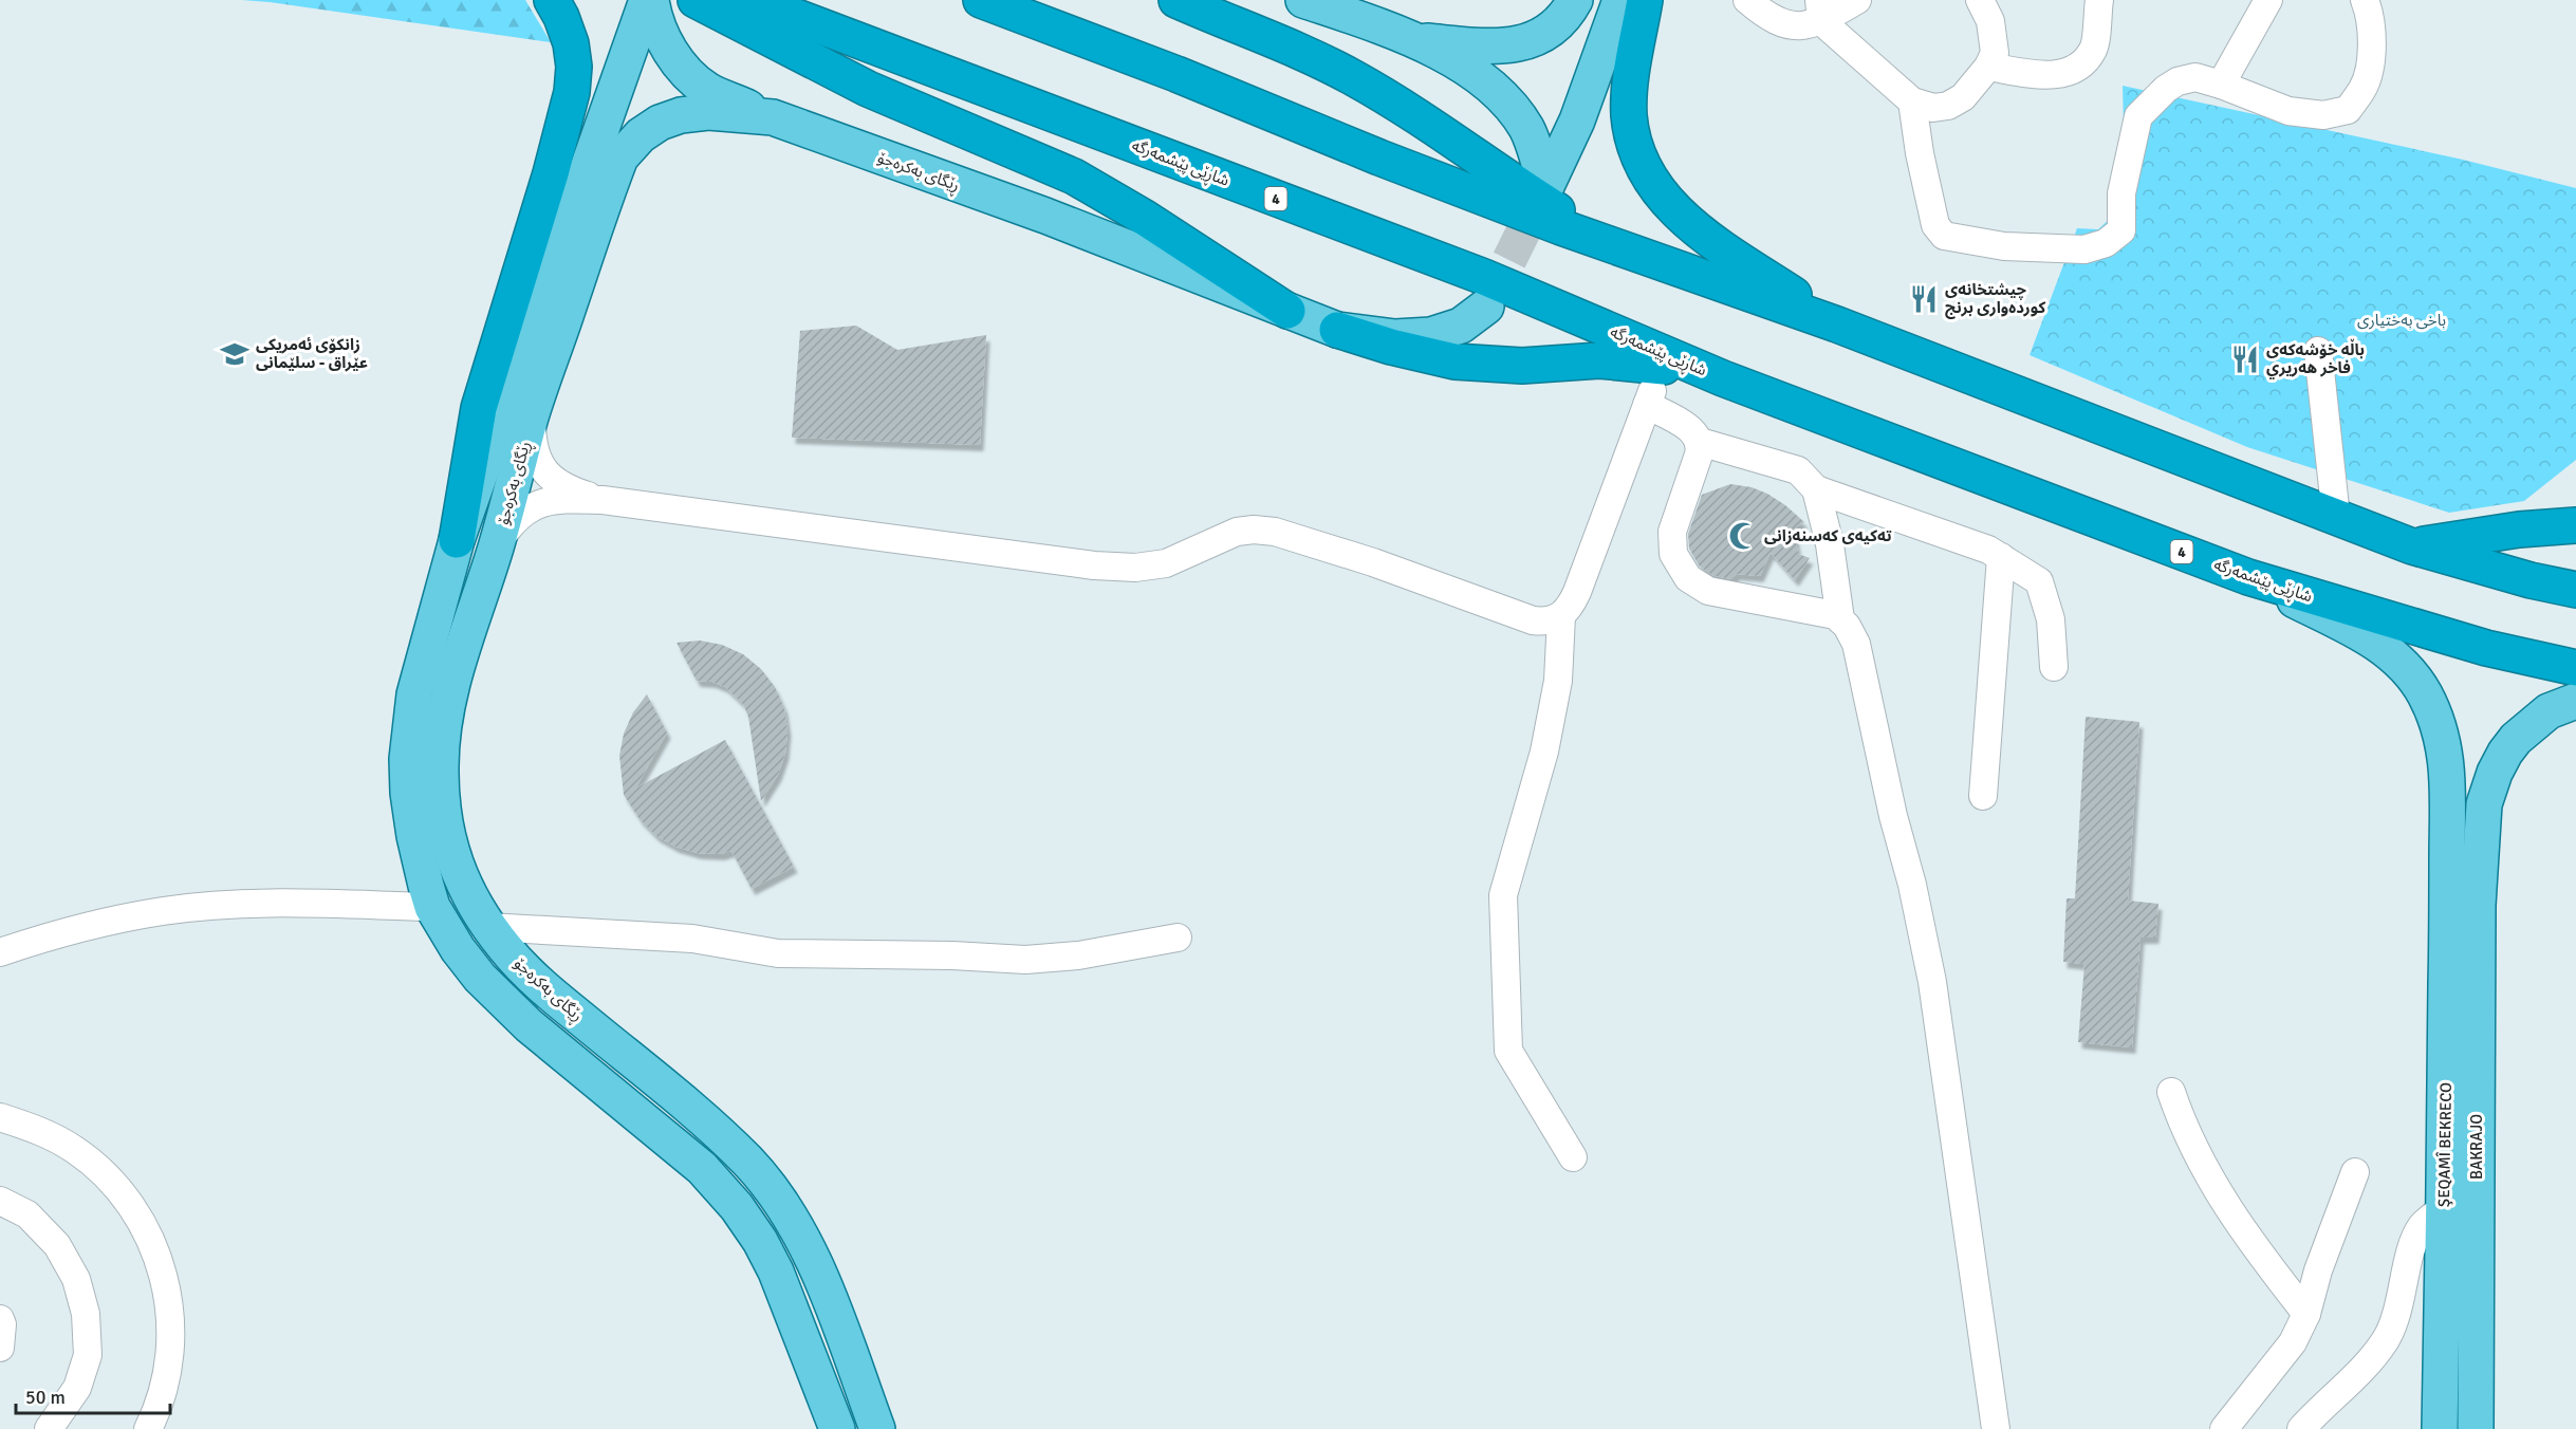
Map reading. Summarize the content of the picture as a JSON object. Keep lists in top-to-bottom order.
{
  "streets": {
    "highway": ["شاڕێی پێشمەرگە", "4"],
    "main road": ["ڕێگای بەکرەجۆ", "ŞEQAMÎ BEKRECO", "BAKRAJO"]
  },
  "crossings": [
    ["ŞEQAMÎ BEKRECO", "BAKRAJO"]
  ],
  "parks": ["باخی بەختیاری"],
  "places": {
    "restaurant": ["چيشتخانەی کوردەواری برنج", "باڵە خۆشەکەی فاخر هەريري"],
    "school or university": ["زانکۆی ئەمریکی عێراق - سلێمانی"],
    "mosque": ["تەکیەی کەسنەزانی"]
  },
  "scale_bar": "50 m"
}
